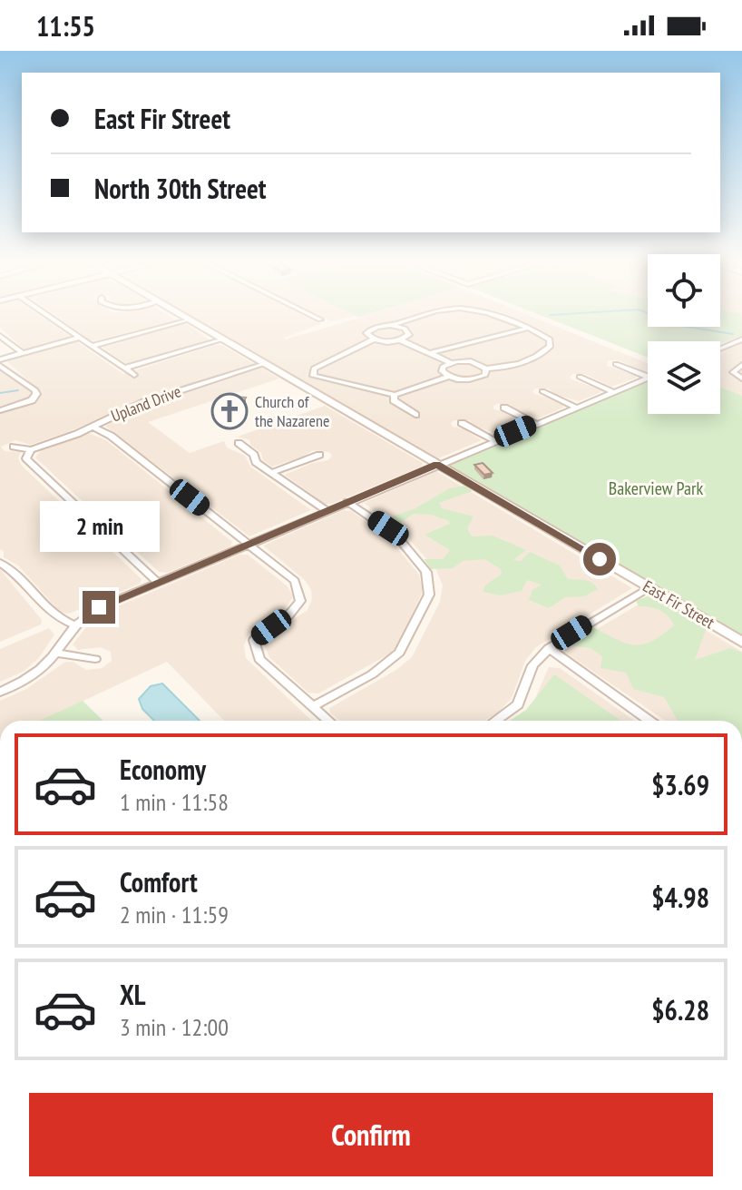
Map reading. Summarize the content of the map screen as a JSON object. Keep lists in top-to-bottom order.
{
  "streets": {
    "street": ["Upland Drive", "East Fir Street"]
  },
  "crossings": [
    ["Upland Drive", "East Fir Street"]
  ],
  "parks": ["Bakerview Park"],
  "places": {
    "church": ["Church of the Nazarene"]
  },
  "page": {
    "status": "11:55",
    "banner": ["East Fir Street", "North 30th Street"],
    "bubble": "2 min",
    "list": [
      {
        "name": "Economy",
        "note": "1 min · 11:58",
        "value": "$3.69"
      },
      {
        "name": "Comfort",
        "note": "2 min · 11:59",
        "value": "$4.98"
      },
      {
        "name": "XL",
        "note": "3 min · 12:00",
        "value": "$6.28"
      }
    ],
    "buttons": "Confirm"
  }
}
